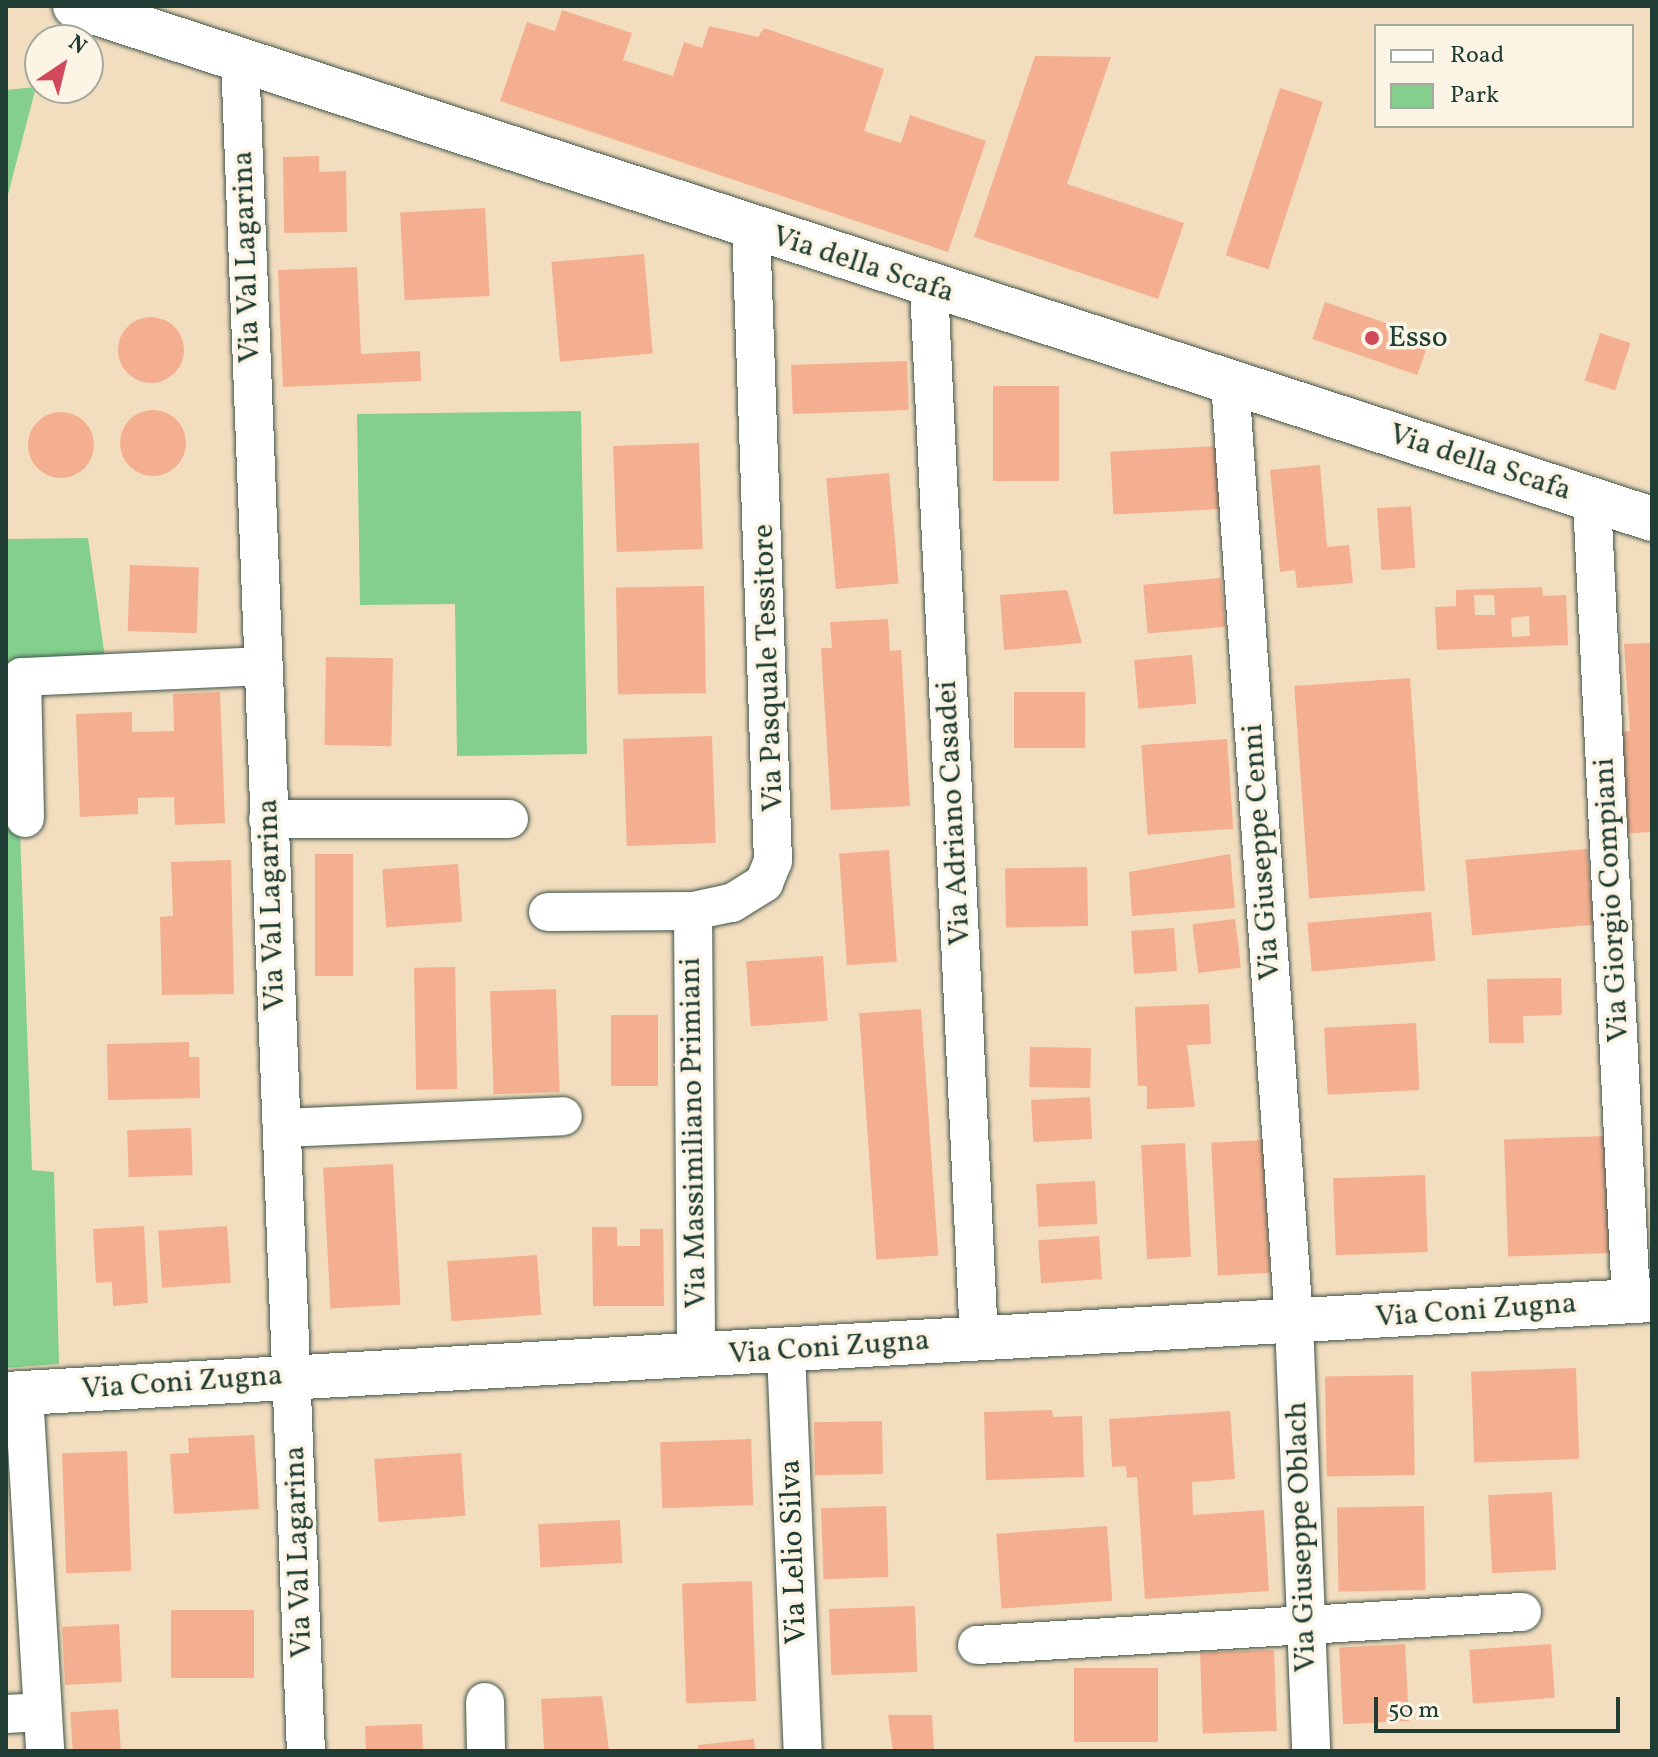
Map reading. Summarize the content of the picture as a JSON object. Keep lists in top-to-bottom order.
{
  "streets": {
    "street": [
      "Via Val Lagarina",
      "Via della Scafa",
      "Via Pasquale Tessitore",
      "Via Adriano Casadei",
      "Via Giuseppe Cenni",
      "Via Giorgio Compiani",
      "Via Massimiliano Primiani",
      "Via Coni Zugna",
      "Via Giuseppe Oblach",
      "Via Lelio Silva"
    ]
  },
  "crossings": [
    ["Via Val Lagarina", "Via della Scafa"],
    ["Via Val Lagarina", "Via Coni Zugna"],
    ["Via della Scafa", "Via Pasquale Tessitore"],
    ["Via della Scafa", "Via Adriano Casadei"],
    ["Via della Scafa", "Via Giuseppe Cenni"],
    ["Via della Scafa", "Via Giorgio Compiani"],
    ["Via Pasquale Tessitore", "Via Massimiliano Primiani"],
    ["Via Adriano Casadei", "Via Coni Zugna"],
    ["Via Giuseppe Cenni", "Via Coni Zugna"],
    ["Via Giuseppe Cenni", "Via Giuseppe Oblach"],
    ["Via Giorgio Compiani", "Via Coni Zugna"],
    ["Via Massimiliano Primiani", "Via Coni Zugna"],
    ["Via Coni Zugna", "Via Giuseppe Oblach"],
    ["Via Coni Zugna", "Via Lelio Silva"]
  ],
  "places": ["Esso"],
  "legend": ["Road", "Park"],
  "scale_bar": "50 m",
  "north": "top right"
}
